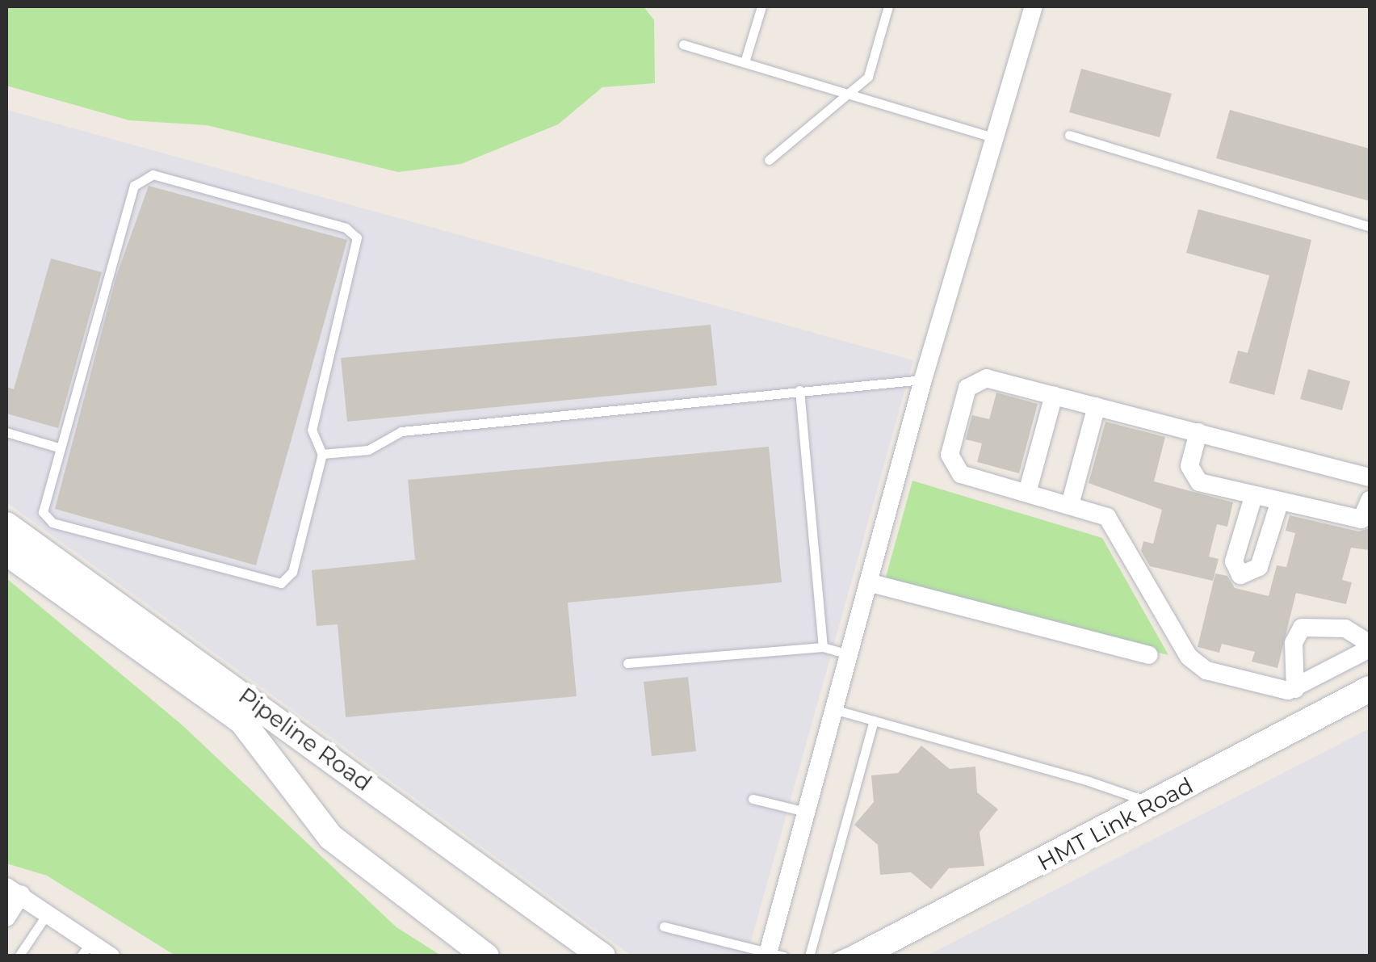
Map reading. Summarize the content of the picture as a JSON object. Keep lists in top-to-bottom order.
{
  "streets": {
    "main road": ["Pipeline Road", "HMT Link Road"]
  }
}
